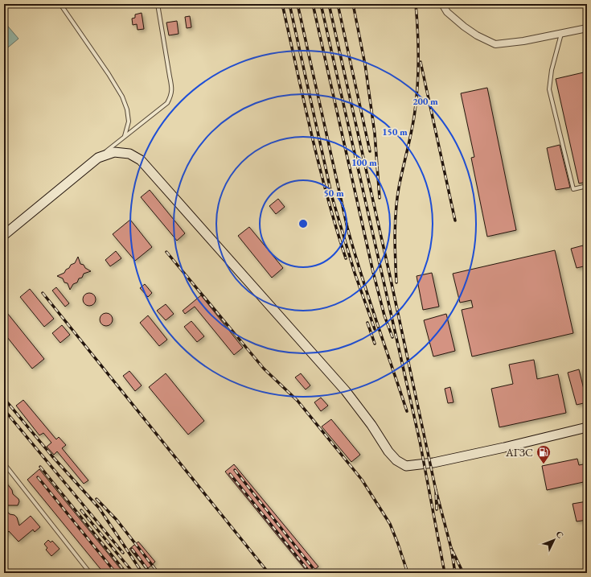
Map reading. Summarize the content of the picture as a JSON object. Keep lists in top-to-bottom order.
{
  "places": {
    "fuel station": ["АГЗС"]
  },
  "north": "top right",
  "rings": [
    "200 m",
    "150 m",
    "100 m",
    "50 m"
  ]
}
